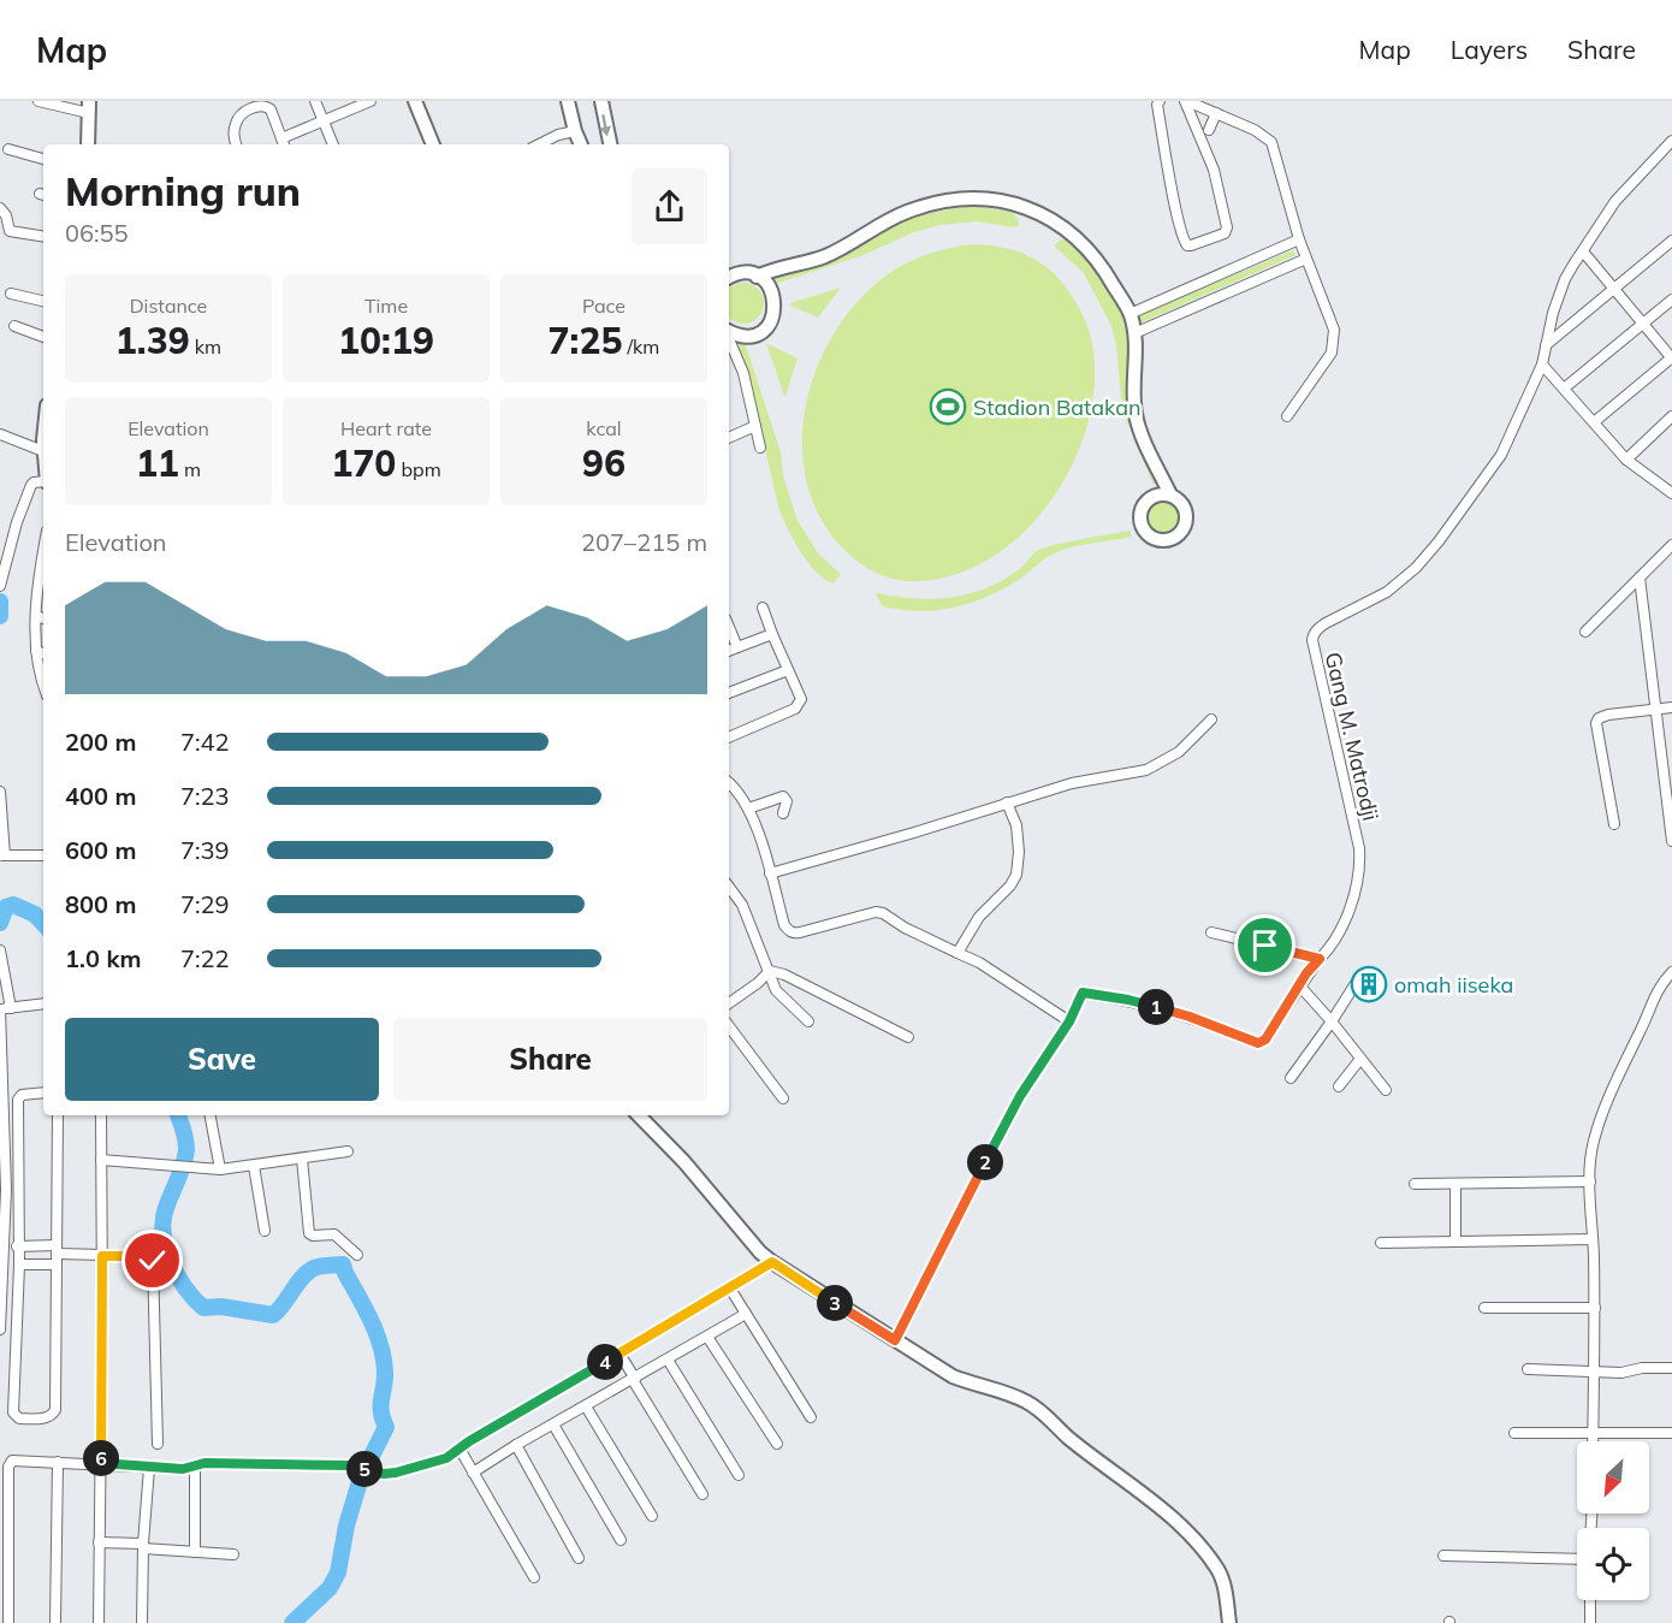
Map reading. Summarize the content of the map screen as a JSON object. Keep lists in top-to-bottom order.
{
  "streets": {
    "street": ["Gang M. Matrodji"]
  },
  "places": {
    "sports": ["Stadion Batakan"],
    "building": ["omah iiseka"]
  },
  "north": "bottom left",
  "page": {
    "header": "Map",
    "nav": ["Map", "Layers", "Share"],
    "heading": ["Morning run", "06:55"],
    "stats": [
      ["Distance", "1.39 km"],
      ["Time", "10:19"],
      ["Pace", "7:25 /km"],
      ["Elevation", "11 m"],
      ["Heart rate", "170 bpm"],
      ["kcal", "96"]
    ],
    "chart": ["Elevation", "207–215 m"],
    "list": [
      {
        "name": "200 m",
        "note": "7:42"
      },
      {
        "name": "400 m",
        "note": "7:23"
      },
      {
        "name": "600 m",
        "note": "7:39"
      },
      {
        "name": "800 m",
        "note": "7:29"
      },
      {
        "name": "1.0 km",
        "note": "7:22"
      }
    ],
    "pins": [
      "1",
      "2",
      "3",
      "4",
      "6",
      "5"
    ],
    "buttons": ["Save", "Share"]
  }
}
